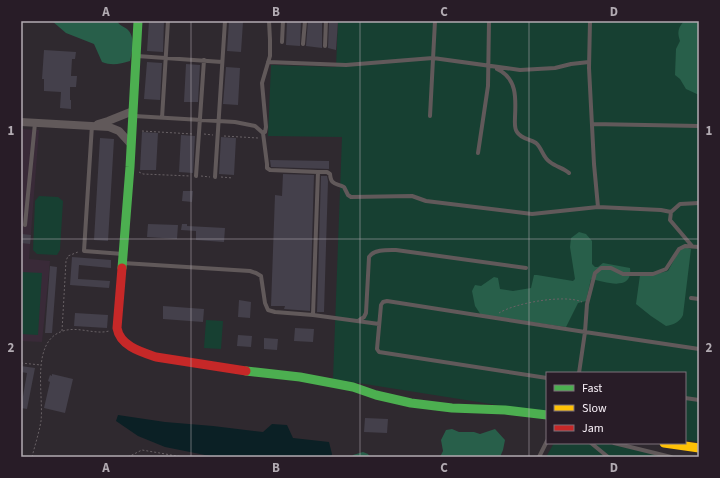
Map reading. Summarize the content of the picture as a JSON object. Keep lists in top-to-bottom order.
{
  "legend": ["Fast", "Slow", "Jam"],
  "grid": {
    "columns": [
      "A",
      "B",
      "C",
      "D"
    ],
    "rows": ["1", "2"]
  }
}
